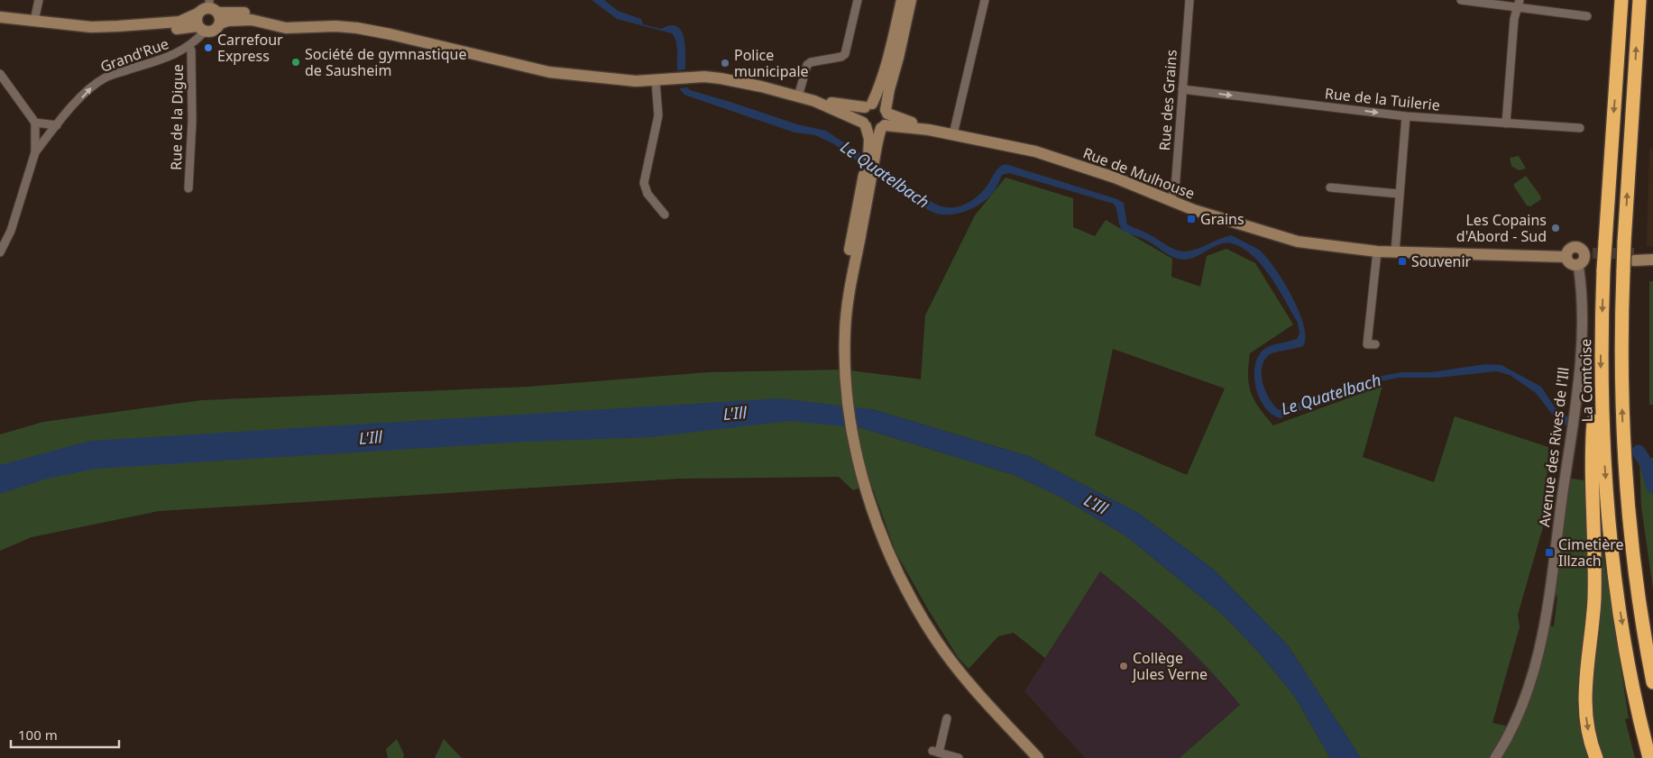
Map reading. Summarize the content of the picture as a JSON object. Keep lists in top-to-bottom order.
{
  "streets": {
    "highway": ["La Comtoise"],
    "main road": ["Rue de Mulhouse"],
    "street": [
      "Grand'Rue",
      "Rue de la Tuilerie",
      "Rue des Grains",
      "Rue de la Digue",
      "Avenue des Rives de l'Ill"
    ]
  },
  "crossings": [
    ["Grand'Rue", "Rue de la Digue"],
    ["Rue de la Tuilerie", "Rue des Grains"],
    ["Rue des Grains", "Rue de Mulhouse"],
    ["Rue de Mulhouse", "Avenue des Rives de l'Ill"]
  ],
  "one_way": ["Grand'Rue", "Rue de la Tuilerie"],
  "water": ["Le Quatelbach", "L'Ill"],
  "places": {
    "other": [
      "Carrefour Express",
      "Société de gymnastique de Sausheim",
      "Police municipale",
      "Les Copains d'Abord - Sud",
      "Collège Jules Verne"
    ],
    "transit": ["Grains", "Souvenir", "Cimetière Illzach"]
  },
  "scale_bar": "100 m"
}
